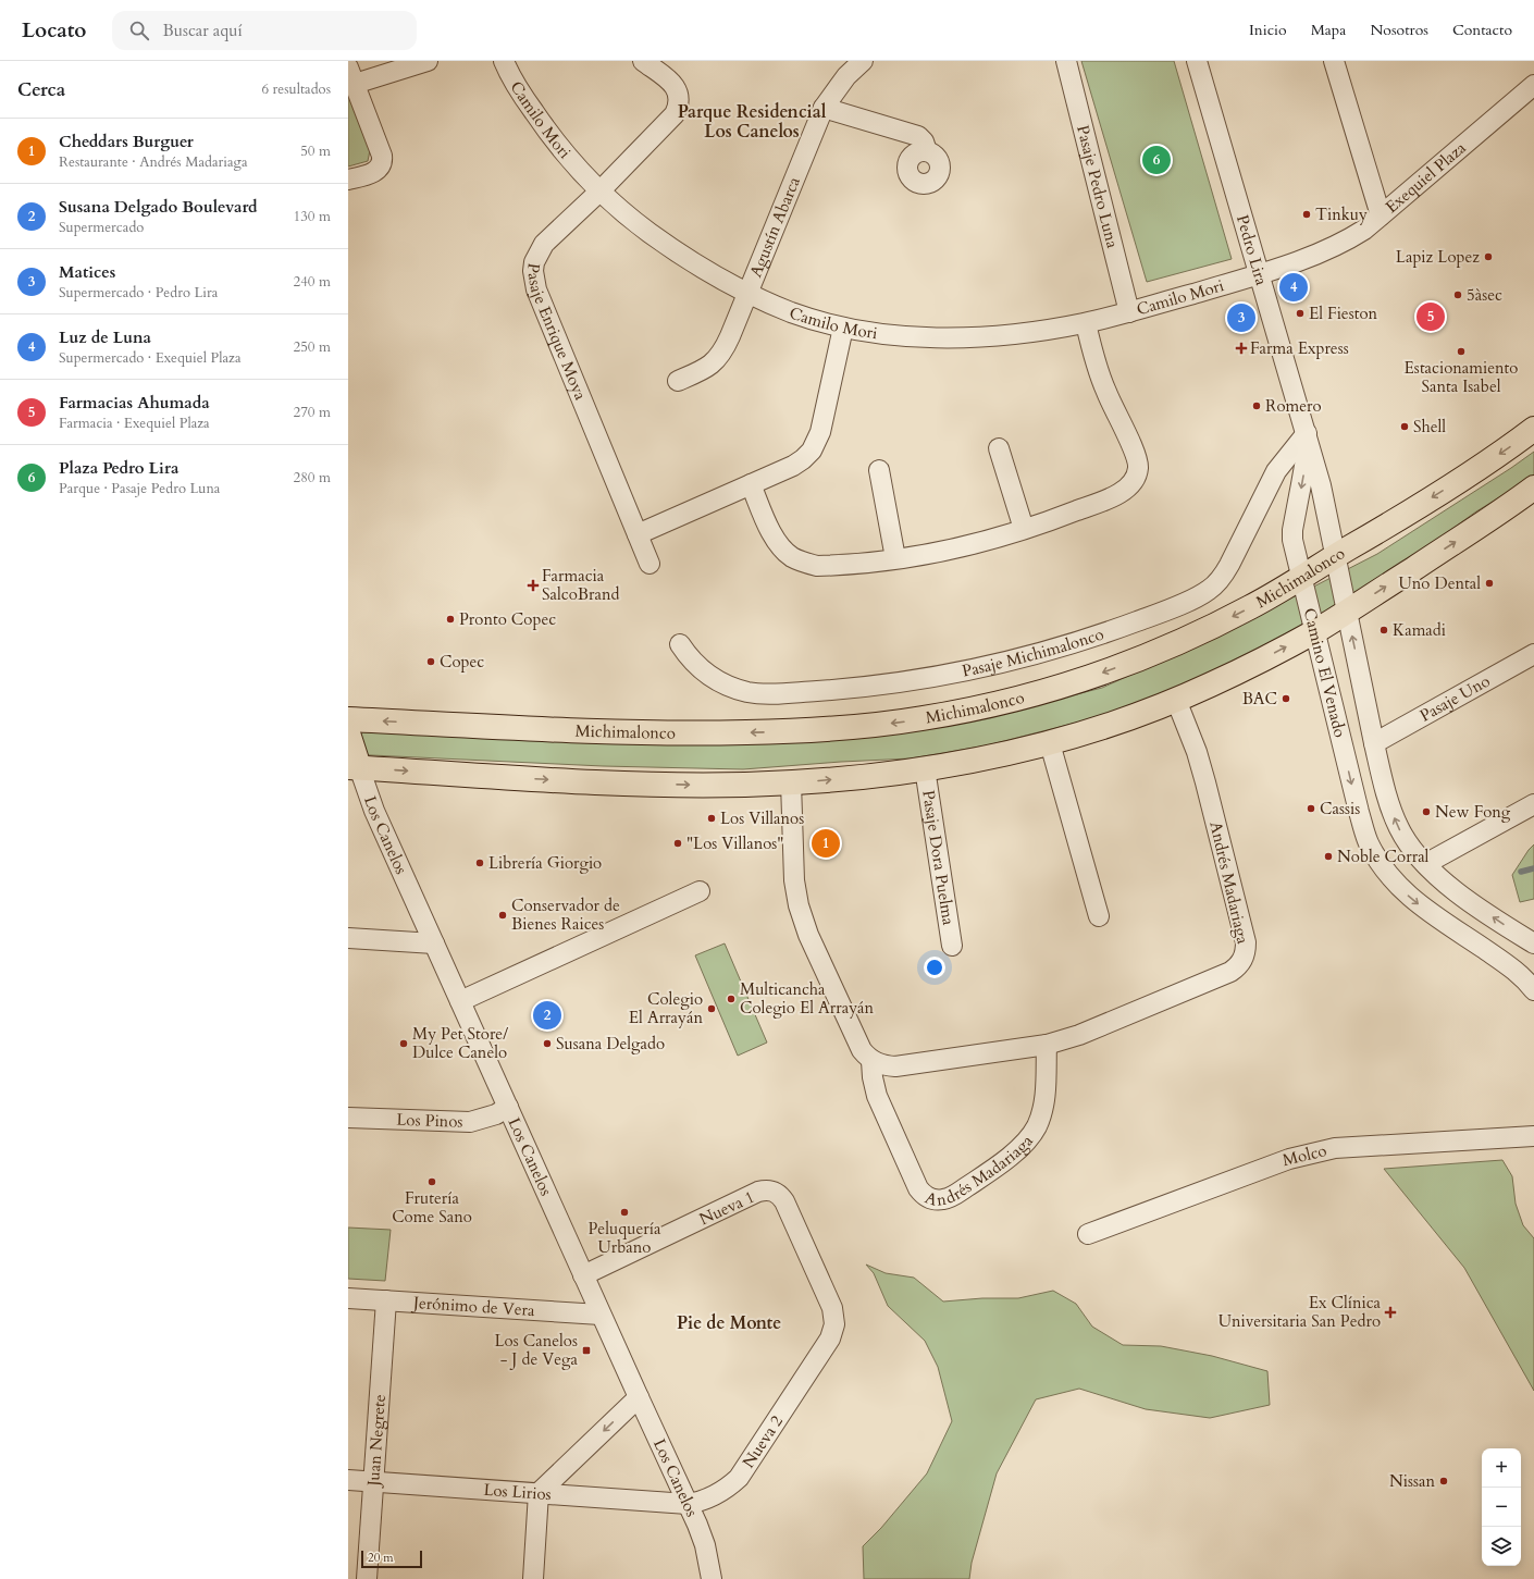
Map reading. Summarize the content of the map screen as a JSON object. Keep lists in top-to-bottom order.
{
  "streets": {
    "main road": ["Michimalonco", "Los Canelos"],
    "street": [
      "Camilo Mori",
      "Exequiel Plaza",
      "Pasaje Pedro Luna",
      "Agustín Abarca",
      "Pedro Lira",
      "Pasaje Enrique Moya",
      "Pasaje Michimalonco",
      "Camino El Venado",
      "Pasaje Uno",
      "Pasaje Dora Puelma",
      "Andrés Madariaga",
      "Los Pinos",
      "Molco",
      "Nueva 1",
      "Jerónimo de Vera",
      "Juan Negrete",
      "Nueva 2",
      "Los Lirios"
    ]
  },
  "crossings": [
    ["Camilo Mori", "Exequiel Plaza"],
    ["Camilo Mori", "Pasaje Pedro Luna"],
    ["Camilo Mori", "Agustín Abarca"],
    ["Camilo Mori", "Pedro Lira"],
    ["Camilo Mori", "Pasaje Enrique Moya"],
    ["Exequiel Plaza", "Pedro Lira"],
    ["Pedro Lira", "Pasaje Michimalonco"],
    ["Pedro Lira", "Camino El Venado"],
    ["Michimalonco", "Camino El Venado"],
    ["Pasaje Michimalonco", "Camino El Venado"],
    ["Camino El Venado", "Pasaje Uno"],
    ["Los Canelos", "Los Pinos"],
    ["Los Canelos", "Nueva 1"],
    ["Los Canelos", "Jerónimo de Vera"],
    ["Los Canelos", "Nueva 2"],
    ["Los Canelos", "Los Lirios"],
    ["Nueva 1", "Nueva 2"],
    ["Jerónimo de Vera", "Juan Negrete"],
    ["Juan Negrete", "Los Lirios"],
    ["Nueva 2", "Los Lirios"]
  ],
  "districts": ["Parque Residencial Los Canelos", "Pie de Monte"],
  "places": {
    "other": [
      "Tinkuy",
      "Lapiz Lopez",
      "5àsec",
      "El Fieston",
      "Estacionamiento Santa Isabel",
      "Romero",
      "Shell",
      "Uno Dental",
      "Pronto Copec",
      "Kamadi",
      "Copec",
      "BAC",
      "Cassis",
      "New Fong",
      "Los Villanos",
      "\"Los Villanos\"",
      "Noble Corral",
      "Librería Giorgio",
      "Conservador de Bienes Raices",
      "Multicancha Colegio El Arrayán",
      "Colegio El Arrayán",
      "My Pet Store/ Dulce Canelo",
      "Susana Delgado",
      "Frutería Come Sano",
      "Peluquería Urbano",
      "Nissan"
    ],
    "health": ["Farma Express", "Farmacia SalcoBrand", "Ex Clínica Universitaria San Pedro"],
    "transit": ["Los Canelos - J de Vega"]
  },
  "scale_bar": "20 m",
  "page": {
    "header": "Locato",
    "search": "Buscar aquí",
    "nav": [
      "Inicio",
      "Mapa",
      "Nosotros",
      "Contacto"
    ],
    "heading": ["Cerca", "6 resultados"],
    "list": [
      {
        "mark": "1",
        "name": "Cheddars Burguer",
        "note": "Restaurante · Andrés Madariaga",
        "value": "50 m"
      },
      {
        "mark": "2",
        "name": "Susana Delgado Boulevard",
        "note": "Supermercado",
        "value": "130 m"
      },
      {
        "mark": "3",
        "name": "Matices",
        "note": "Supermercado · Pedro Lira",
        "value": "240 m"
      },
      {
        "mark": "4",
        "name": "Luz de Luna",
        "note": "Supermercado · Exequiel Plaza",
        "value": "250 m"
      },
      {
        "mark": "5",
        "name": "Farmacias Ahumada",
        "note": "Farmacia · Exequiel Plaza",
        "value": "270 m"
      },
      {
        "mark": "6",
        "name": "Plaza Pedro Lira",
        "note": "Parque · Pasaje Pedro Luna",
        "value": "280 m"
      }
    ],
    "pins": [
      "6",
      "4",
      "5",
      "3",
      "1",
      "2"
    ],
    "map_buttons": ["+", "−"],
    "scale": "20 m"
  }
}
